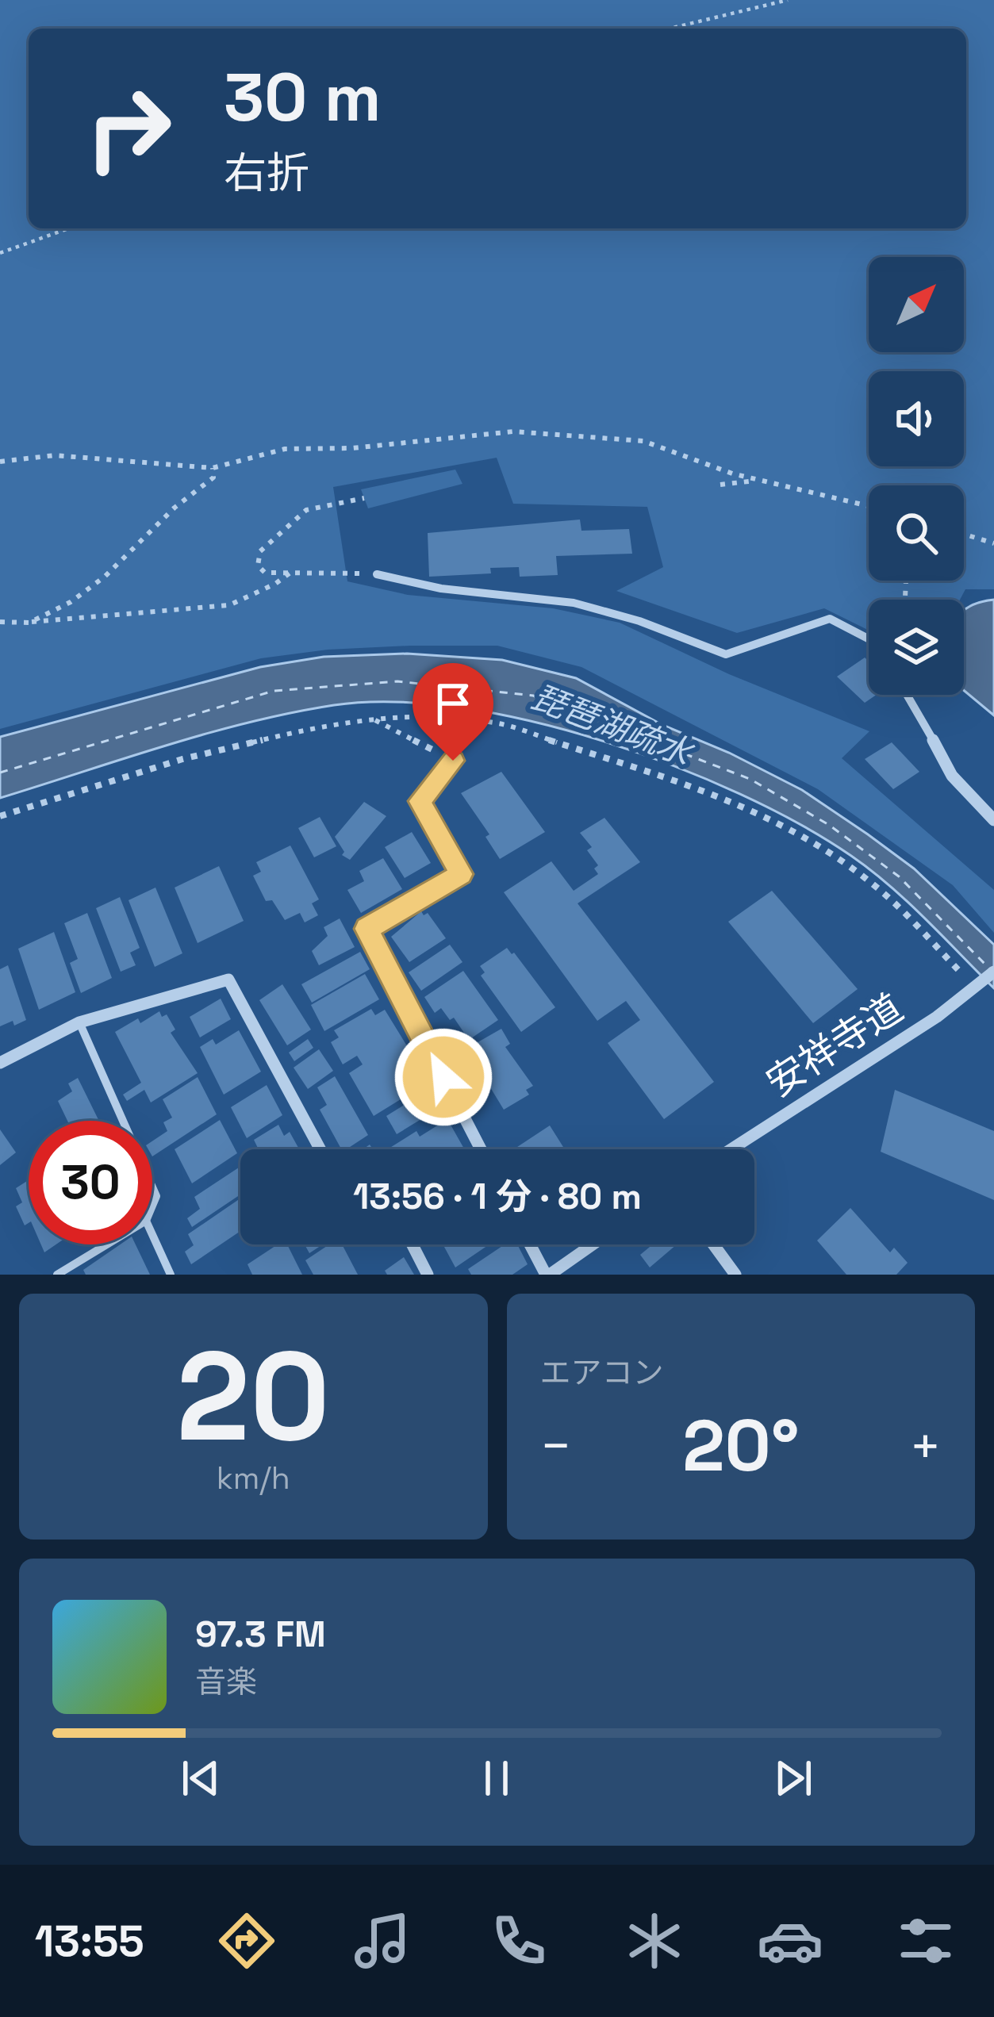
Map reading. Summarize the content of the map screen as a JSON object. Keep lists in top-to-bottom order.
{
  "streets": {
    "street": ["安祥寺道"]
  },
  "water": ["琵琶湖疏水"],
  "north": "top right",
  "page": {
    "turn": ["30 m", "右折"],
    "limit": "30",
    "trip": "13:56 · 1 分 · 80 m",
    "tile": [
      ["20", "km/h"],
      "エアコン"
    ],
    "heat": ["−", "20°", "+"],
    "song": ["97.3 FM", "音楽"],
    "tabs": "13:55"
  }
}
